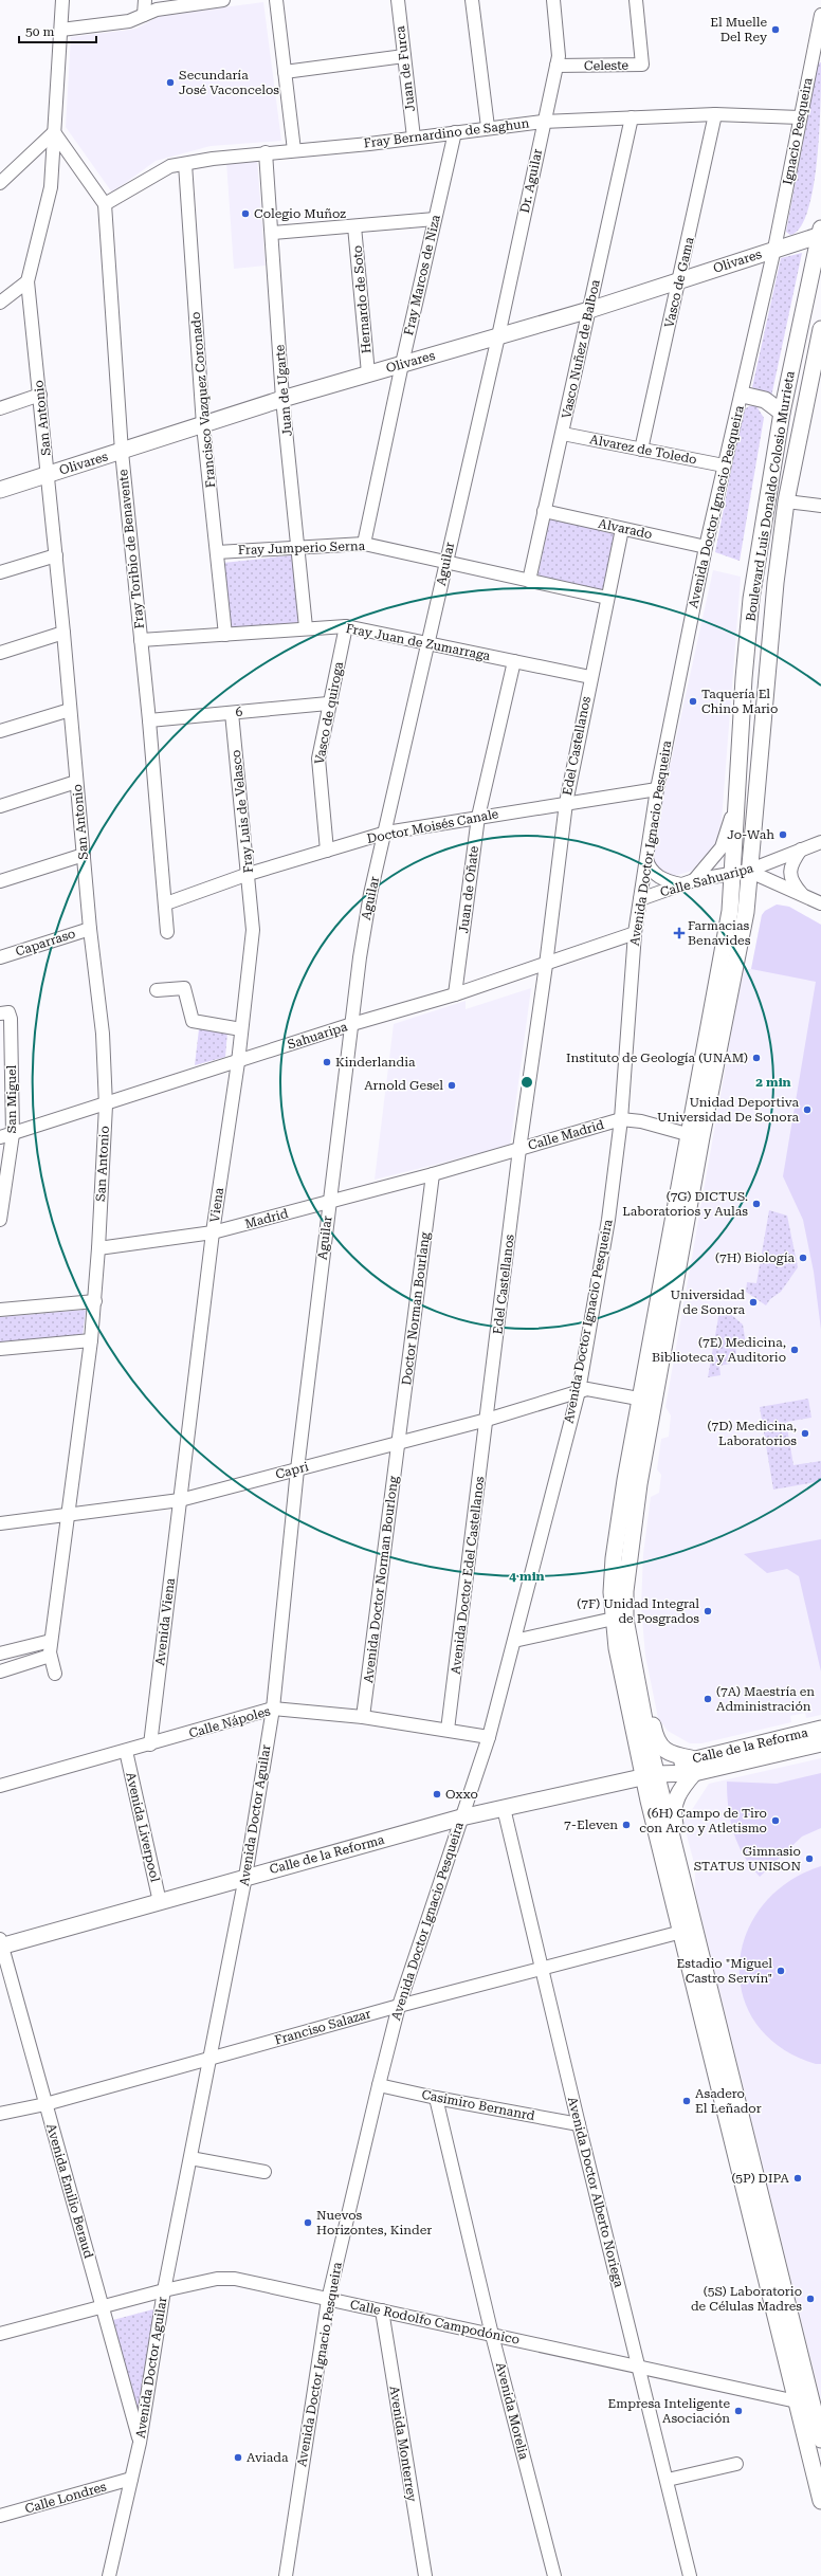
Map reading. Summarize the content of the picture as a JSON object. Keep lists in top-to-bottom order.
{
  "streets": {
    "main road": ["Olivares", "Boulevard Luis Donaldo Colosio Murrieta", "Calle de la Reforma"],
    "street": [
      "Celeste",
      "Juan de Furca",
      "Ignacio Pesqueira",
      "Fray Bernardino de Saghun",
      "Dr. Aguilar",
      "Fray Marcos de Niza",
      "Vasco de Gama",
      "Hernardo de Soto",
      "Vasco Nuñez de Balboa",
      "Juan de Ugarte",
      "Francisco Vazquez Coronado",
      "San Antonio",
      "Alvarez de Toledo",
      "Avenida Doctor Ignacio Pesqueira",
      "Alvarado",
      "Fray Jumperio Serna",
      "Fray Toribio de Benavente",
      "Aguilar",
      "Fray Juan de Zumarraga",
      "6",
      "Vasco de quiroga",
      "Edel Castellanos",
      "Fray Luis de Velasco",
      "Doctor Moisés Canale",
      "Calle Sahuaripa",
      "Juan de Oñate",
      "Caparraso",
      "Sahuaripa",
      "San Miguel",
      "Calle Madrid",
      "Viena",
      "Madrid",
      "Doctor Norman Bourlang",
      "Capri",
      "Avenida Doctor Edel Castellanos",
      "Avenida Doctor Norman Bourlong",
      "Avenida Viena",
      "Calle Nápoles",
      "Avenida Doctor Aguilar",
      "Avenida Liverpool",
      "Franciso Salazar",
      "Casimiro Bernanrd",
      "Avenida Emilio Beraud",
      "Avenida Doctor Alberto Noriega",
      "Calle Rodolfo Campodónico",
      "Avenida Morelia",
      "Avenida Monterrey",
      "Calle Londres"
    ]
  },
  "crossings": [
    ["Celeste", "Dr. Aguilar"],
    ["Juan de Furca", "Fray Bernardino de Saghun"],
    ["Ignacio Pesqueira", "Fray Bernardino de Saghun"],
    ["Ignacio Pesqueira", "Olivares"],
    ["Ignacio Pesqueira", "Avenida Doctor Ignacio Pesqueira"],
    ["Fray Bernardino de Saghun", "Dr. Aguilar"],
    ["Fray Bernardino de Saghun", "Fray Marcos de Niza"],
    ["Fray Bernardino de Saghun", "Vasco de Gama"],
    ["Fray Bernardino de Saghun", "Vasco Nuñez de Balboa"],
    ["Fray Bernardino de Saghun", "Juan de Ugarte"],
    ["Fray Bernardino de Saghun", "Francisco Vazquez Coronado"],
    ["Fray Bernardino de Saghun", "Fray Toribio de Benavente"],
    ["Dr. Aguilar", "Olivares"],
    ["Dr. Aguilar", "Aguilar"],
    ["Olivares", "Fray Marcos de Niza"],
    ["Olivares", "Vasco de Gama"],
    ["Olivares", "Hernardo de Soto"],
    ["Olivares", "Vasco Nuñez de Balboa"],
    ["Olivares", "Juan de Ugarte"],
    ["Olivares", "Francisco Vazquez Coronado"],
    ["Olivares", "San Antonio"],
    ["Olivares", "Boulevard Luis Donaldo Colosio Murrieta"],
    ["Olivares", "Avenida Doctor Ignacio Pesqueira"],
    ["Olivares", "Fray Toribio de Benavente"],
    ["Olivares", "Aguilar"],
    ["Fray Marcos de Niza", "Fray Jumperio Serna"],
    ["Vasco de Gama", "Alvarez de Toledo"],
    ["Vasco Nuñez de Balboa", "Alvarez de Toledo"],
    ["Vasco Nuñez de Balboa", "Alvarado"],
    ["Vasco Nuñez de Balboa", "Fray Jumperio Serna"],
    ["Juan de Ugarte", "Fray Jumperio Serna"],
    ["Juan de Ugarte", "Fray Juan de Zumarraga"],
    ["Francisco Vazquez Coronado", "Fray Jumperio Serna"],
    ["Francisco Vazquez Coronado", "Fray Juan de Zumarraga"],
    ["San Antonio", "Caparraso"],
    ["San Antonio", "Sahuaripa"],
    ["San Antonio", "Madrid"],
    ["San Antonio", "Capri"],
    ["Alvarez de Toledo", "Avenida Doctor Ignacio Pesqueira"],
    ["Boulevard Luis Donaldo Colosio Murrieta", "Calle Sahuaripa"],
    ["Boulevard Luis Donaldo Colosio Murrieta", "Calle Madrid"],
    ["Boulevard Luis Donaldo Colosio Murrieta", "Capri"],
    ["Boulevard Luis Donaldo Colosio Murrieta", "Calle de la Reforma"],
    ["Boulevard Luis Donaldo Colosio Murrieta", "Franciso Salazar"],
    ["Boulevard Luis Donaldo Colosio Murrieta", "Calle Rodolfo Campodónico"],
    ["Avenida Doctor Ignacio Pesqueira", "Alvarado"],
    ["Avenida Doctor Ignacio Pesqueira", "Doctor Moisés Canale"],
    ["Avenida Doctor Ignacio Pesqueira", "Calle Sahuaripa"],
    ["Avenida Doctor Ignacio Pesqueira", "Sahuaripa"],
    ["Avenida Doctor Ignacio Pesqueira", "Calle Madrid"],
    ["Avenida Doctor Ignacio Pesqueira", "Capri"],
    ["Avenida Doctor Ignacio Pesqueira", "Calle Nápoles"],
    ["Avenida Doctor Ignacio Pesqueira", "Calle de la Reforma"],
    ["Avenida Doctor Ignacio Pesqueira", "Franciso Salazar"],
    ["Avenida Doctor Ignacio Pesqueira", "Casimiro Bernanrd"],
    ["Avenida Doctor Ignacio Pesqueira", "Calle Rodolfo Campodónico"],
    ["Alvarado", "Edel Castellanos"],
    ["Fray Jumperio Serna", "Aguilar"],
    ["Fray Jumperio Serna", "Edel Castellanos"],
    ["Fray Toribio de Benavente", "Fray Juan de Zumarraga"],
    ["Fray Toribio de Benavente", "6"],
    ["Fray Toribio de Benavente", "Doctor Moisés Canale"],
    ["Aguilar", "Fray Juan de Zumarraga"],
    ["Aguilar", "Doctor Moisés Canale"],
    ["Aguilar", "Sahuaripa"],
    ["Aguilar", "Madrid"],
    ["Aguilar", "Capri"],
    ["Aguilar", "Avenida Doctor Aguilar"],
    ["Fray Juan de Zumarraga", "Vasco de quiroga"],
    ["Fray Juan de Zumarraga", "Edel Castellanos"],
    ["Fray Juan de Zumarraga", "Juan de Oñate"],
    ["6", "Vasco de quiroga"],
    ["6", "Fray Luis de Velasco"],
    ["Vasco de quiroga", "Doctor Moisés Canale"],
    ["Edel Castellanos", "Doctor Moisés Canale"],
    ["Edel Castellanos", "Sahuaripa"],
    ["Edel Castellanos", "Calle Madrid"],
    ["Edel Castellanos", "Capri"],
    ["Edel Castellanos", "Avenida Doctor Edel Castellanos"],
    ["Fray Luis de Velasco", "Doctor Moisés Canale"],
    ["Fray Luis de Velasco", "Viena"],
    ["Doctor Moisés Canale", "Juan de Oñate"],
    ["Juan de Oñate", "Sahuaripa"],
    ["Sahuaripa", "San Miguel"],
    ["Sahuaripa", "Viena"],
    ["Calle Madrid", "Madrid"],
    ["Calle Madrid", "Doctor Norman Bourlang"],
    ["Viena", "Madrid"],
    ["Viena", "Capri"],
    ["Viena", "Avenida Viena"],
    ["Madrid", "Doctor Norman Bourlang"],
    ["Doctor Norman Bourlang", "Capri"],
    ["Doctor Norman Bourlang", "Avenida Doctor Norman Bourlong"],
    ["Capri", "Avenida Doctor Edel Castellanos"],
    ["Capri", "Avenida Doctor Norman Bourlong"],
    ["Capri", "Avenida Viena"],
    ["Capri", "Avenida Doctor Aguilar"],
    ["Avenida Doctor Edel Castellanos", "Calle Nápoles"],
    ["Avenida Doctor Norman Bourlong", "Calle Nápoles"],
    ["Avenida Viena", "Calle Nápoles"],
    ["Calle Nápoles", "Avenida Doctor Aguilar"],
    ["Calle Nápoles", "Avenida Liverpool"],
    ["Calle de la Reforma", "Avenida Doctor Aguilar"],
    ["Calle de la Reforma", "Avenida Liverpool"],
    ["Calle de la Reforma", "Avenida Emilio Beraud"],
    ["Calle de la Reforma", "Avenida Doctor Alberto Noriega"],
    ["Avenida Doctor Aguilar", "Franciso Salazar"],
    ["Avenida Doctor Aguilar", "Avenida Emilio Beraud"],
    ["Avenida Doctor Aguilar", "Calle Rodolfo Campodónico"],
    ["Avenida Doctor Aguilar", "Calle Londres"],
    ["Franciso Salazar", "Avenida Emilio Beraud"],
    ["Franciso Salazar", "Avenida Doctor Alberto Noriega"],
    ["Casimiro Bernanrd", "Avenida Doctor Alberto Noriega"],
    ["Casimiro Bernanrd", "Avenida Morelia"],
    ["Avenida Emilio Beraud", "Calle Rodolfo Campodónico"],
    ["Avenida Doctor Alberto Noriega", "Calle Rodolfo Campodónico"],
    ["Calle Rodolfo Campodónico", "Avenida Morelia"],
    ["Calle Rodolfo Campodónico", "Avenida Monterrey"]
  ],
  "places": {
    "other": [
      "El Muelle Del Rey",
      "Secundaría José Vaconcelos",
      "Colegio Muñoz",
      "Taquería El Chino Mario",
      "Jo-Wah",
      "Instituto de Geología (UNAM)",
      "Kinderlandia",
      "Arnold Gesel",
      "Unidad Deportiva Universidad De Sonora",
      "(7G) DICTUS. Laboratorios y Aulas",
      "(7H) Biología",
      "Universidad de Sonora",
      "(7E) Medicina, Biblioteca y Auditorio",
      "(7D) Medicina, Laboratorios",
      "(7F) Unidad Integral de Posgrados",
      "(7A) Maestría en Administración",
      "Oxxo",
      "(6H) Campo de Tiro con Arco y Atletismo",
      "7-Eleven",
      "Gimnasio STATUS UNISON",
      "Estadio \"Miguel Castro Servín\"",
      "Asadero El Leñador",
      "(5P) DIPA",
      "Nuevos Horizontes, Kinder",
      "(5S) Laboratorio de Células Madres",
      "Empresa Inteligente Asociación",
      "Aviada"
    ],
    "health": ["Farmacias Benavides"]
  },
  "scale_bar": "50 m",
  "rings": ["2 min", "4 min"]
}
